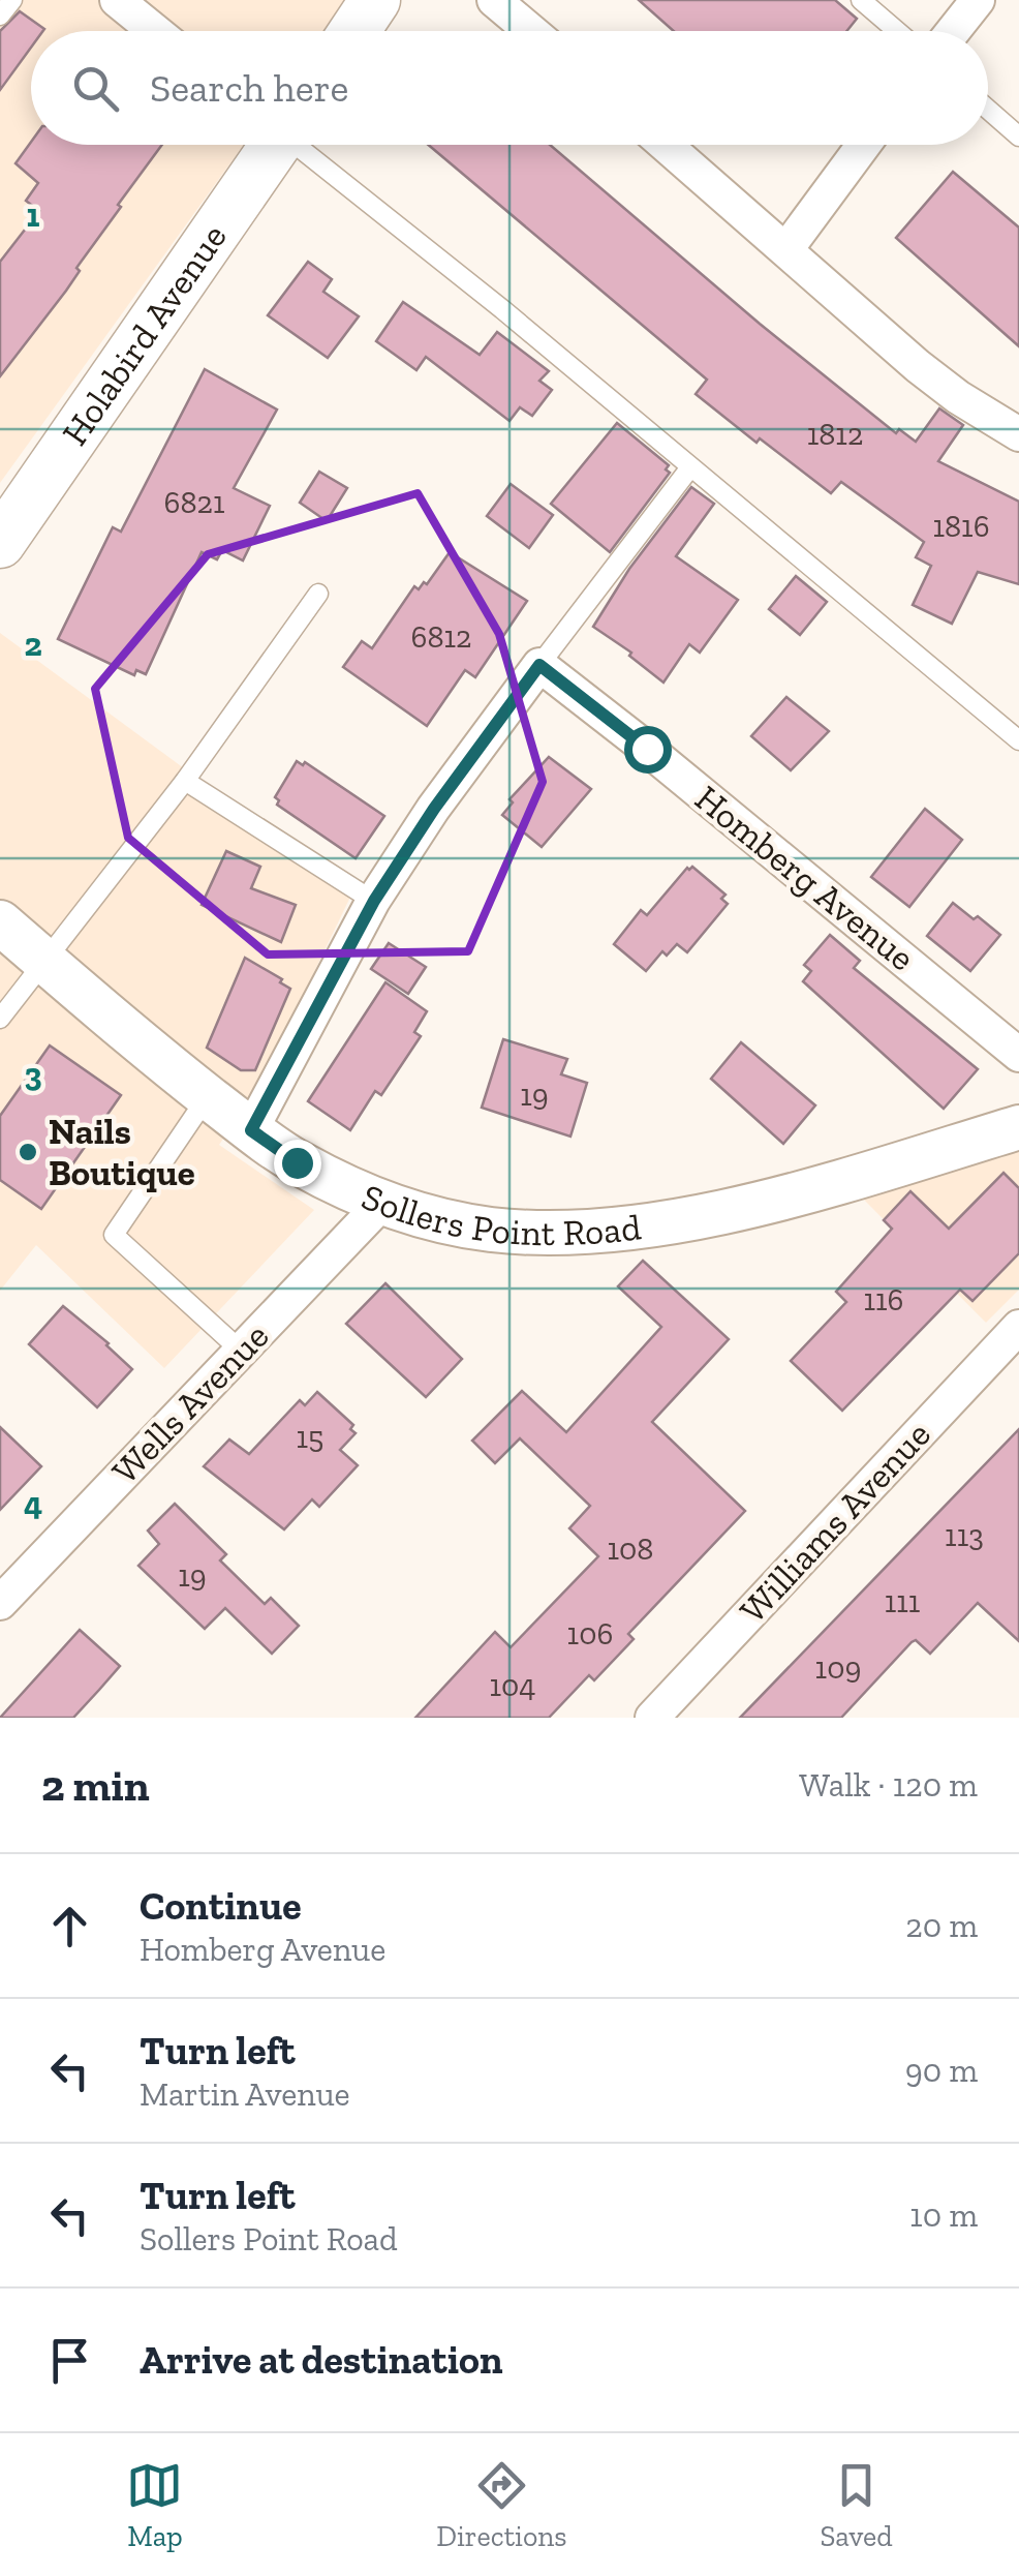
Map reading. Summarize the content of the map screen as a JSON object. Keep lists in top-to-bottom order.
{
  "streets": {
    "main road": ["Holabird Avenue"],
    "street": [
      "Homberg Avenue",
      "Sollers Point Road",
      "Wells Avenue",
      "Williams Avenue"
    ]
  },
  "crossings": [
    ["Sollers Point Road", "Wells Avenue"]
  ],
  "places": ["Nails Boutique"],
  "house_numbers": [
    "1812",
    "6821",
    "1816",
    "6812",
    "19",
    "116",
    "15",
    "113",
    "108",
    "19",
    "111",
    "106",
    "109",
    "104"
  ],
  "page": {
    "search": "Search here",
    "heading": ["2 min", "Walk · 120 m"],
    "list": [
      ["Continue", "Homberg Avenue", "20 m"],
      ["Turn left", "Martin Avenue", "90 m"],
      ["Turn left", "Sollers Point Road", "10 m"],
      "Arrive at destination"
    ],
    "nav": ["Map", "Directions", "Saved"]
  },
  "grid": {
    "rows": [
      "1",
      "2",
      "3",
      "4"
    ]
  }
}
